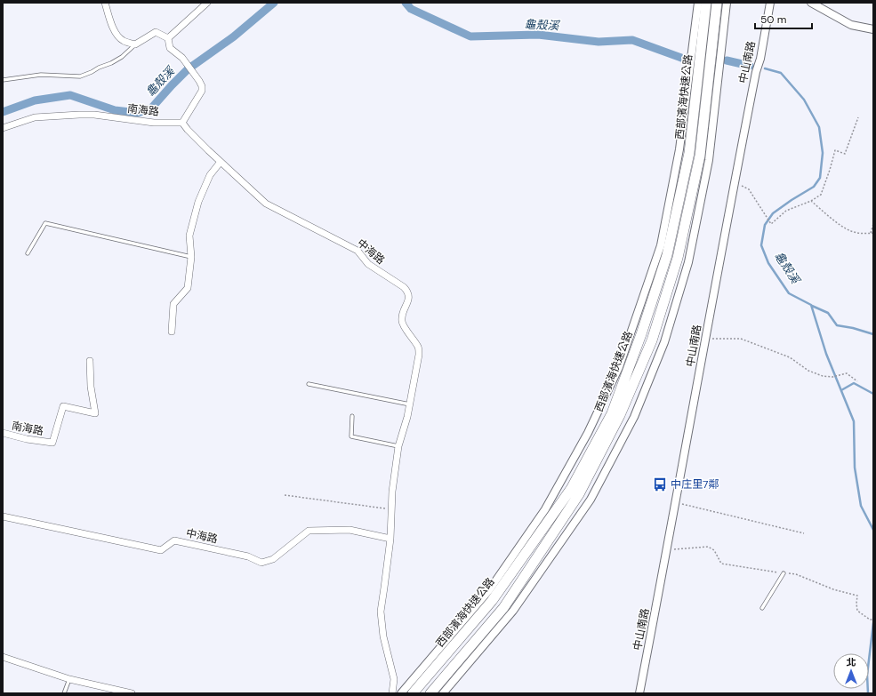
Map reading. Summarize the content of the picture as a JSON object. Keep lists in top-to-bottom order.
{
  "streets": {
    "highway": ["西部濱海快速公路"],
    "street": ["中山南路", "南海路", "中海路"]
  },
  "crossings": [
    ["南海路", "中海路"]
  ],
  "water": ["龜殼溪"],
  "places": {
    "bus stop": ["中庄里7鄰"]
  },
  "scale_bar": "50 m",
  "north": "top"
}
